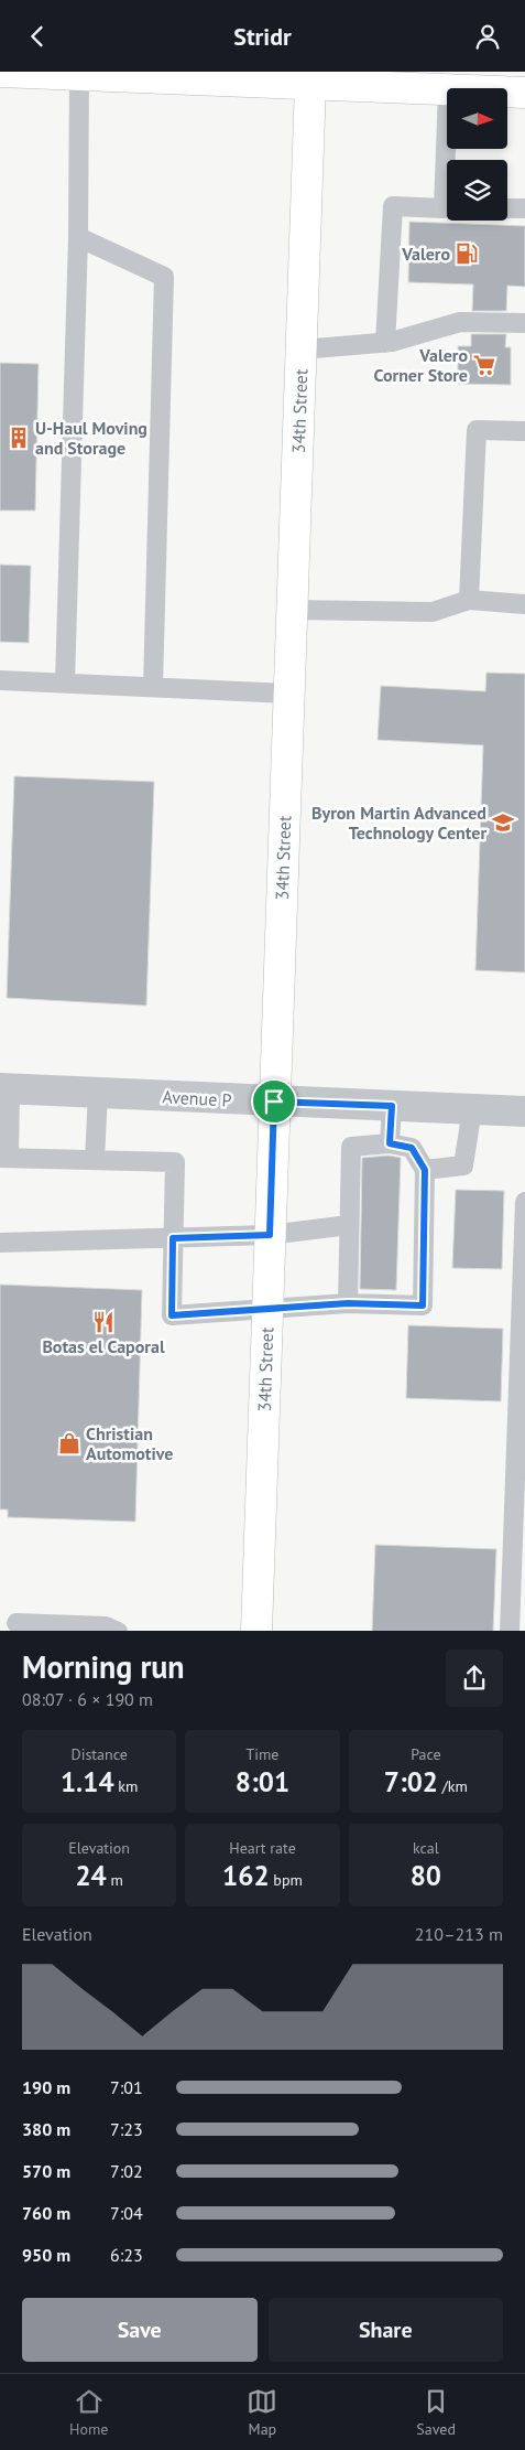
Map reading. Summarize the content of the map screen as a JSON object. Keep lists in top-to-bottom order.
{
  "streets": {
    "main road": ["34th Street"],
    "street": ["Avenue P"]
  },
  "crossings": [
    ["34th Street", "Avenue P"]
  ],
  "places": {
    "fuel station": ["Valero"],
    "supermarket": ["Valero Corner Store"],
    "building": ["U-Haul Moving and Storage"],
    "school or university": ["Byron Martin Advanced Technology Center"],
    "restaurant": ["Botas el Caporal"],
    "shop": ["Christian Automotive"]
  },
  "north": "right",
  "page": {
    "header": "Stridr",
    "heading": ["Morning run", "08:07 · 6 × 190 m"],
    "stats": [
      ["Distance", "1.14 km"],
      ["Time", "8:01"],
      ["Pace", "7:02 /km"],
      ["Elevation", "24 m"],
      ["Heart rate", "162 bpm"],
      ["kcal", "80"]
    ],
    "chart": ["Elevation", "210–213 m"],
    "list": [
      {
        "name": "190 m",
        "note": "7:01"
      },
      {
        "name": "380 m",
        "note": "7:23"
      },
      {
        "name": "570 m",
        "note": "7:02"
      },
      {
        "name": "760 m",
        "note": "7:04"
      },
      {
        "name": "950 m",
        "note": "6:23"
      }
    ],
    "buttons": ["Save", "Share"],
    "tabs": ["Home", "Map", "Saved"]
  }
}
